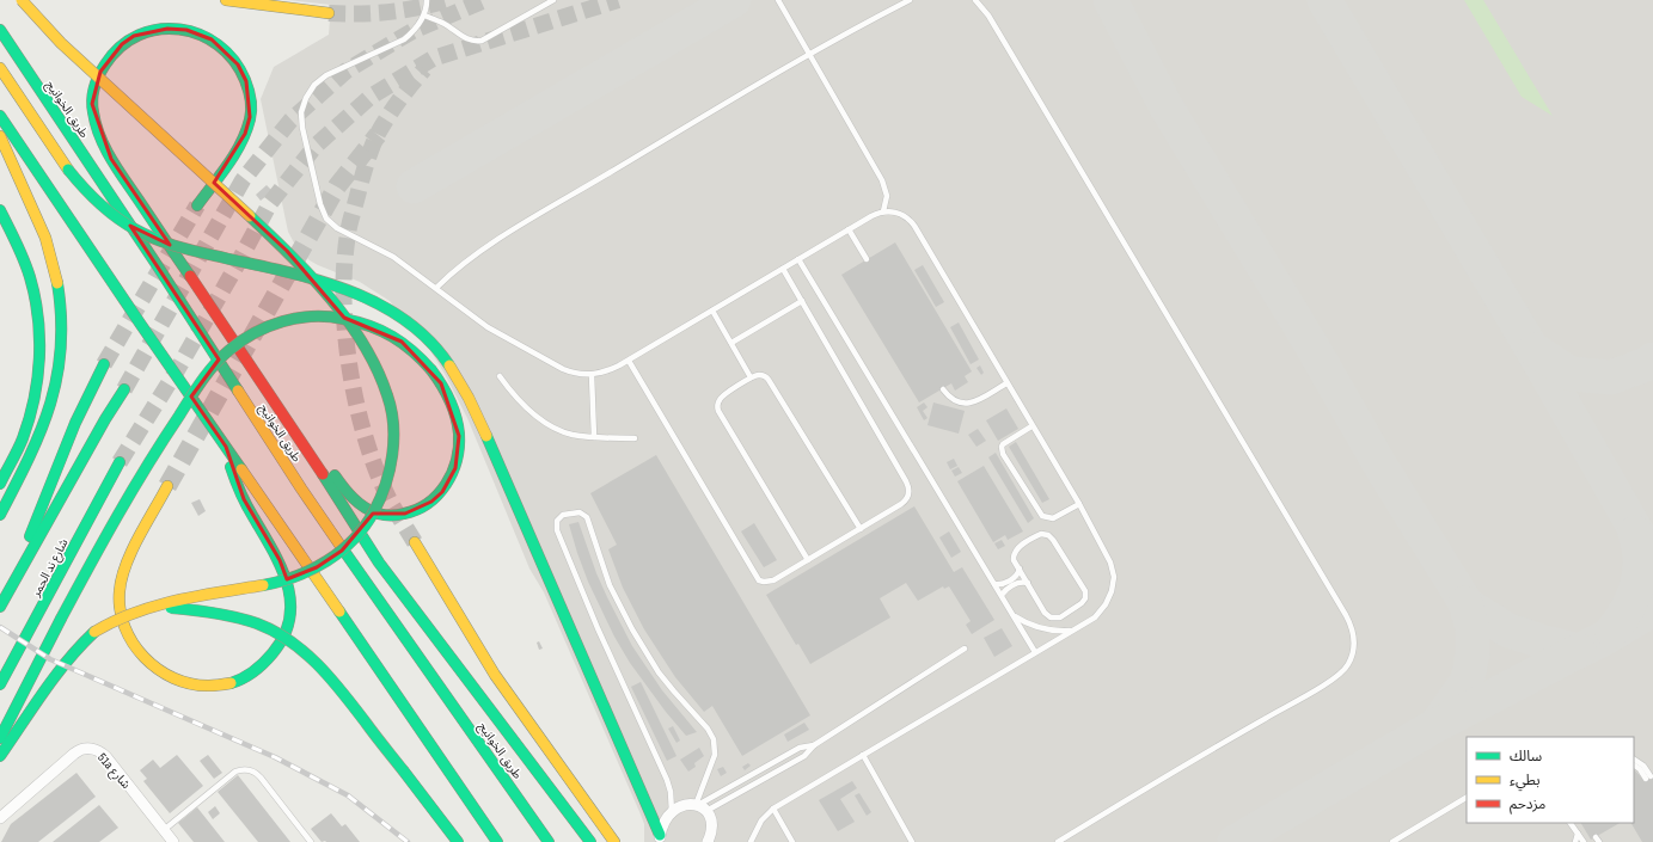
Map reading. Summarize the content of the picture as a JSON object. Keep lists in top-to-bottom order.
{
  "streets": {
    "main road": ["طريق الخوانيج", "شارع ند الحمر"],
    "street": ["51a شارع"]
  },
  "legend": ["سالك", "بطيء", "مزدحم"]
}
